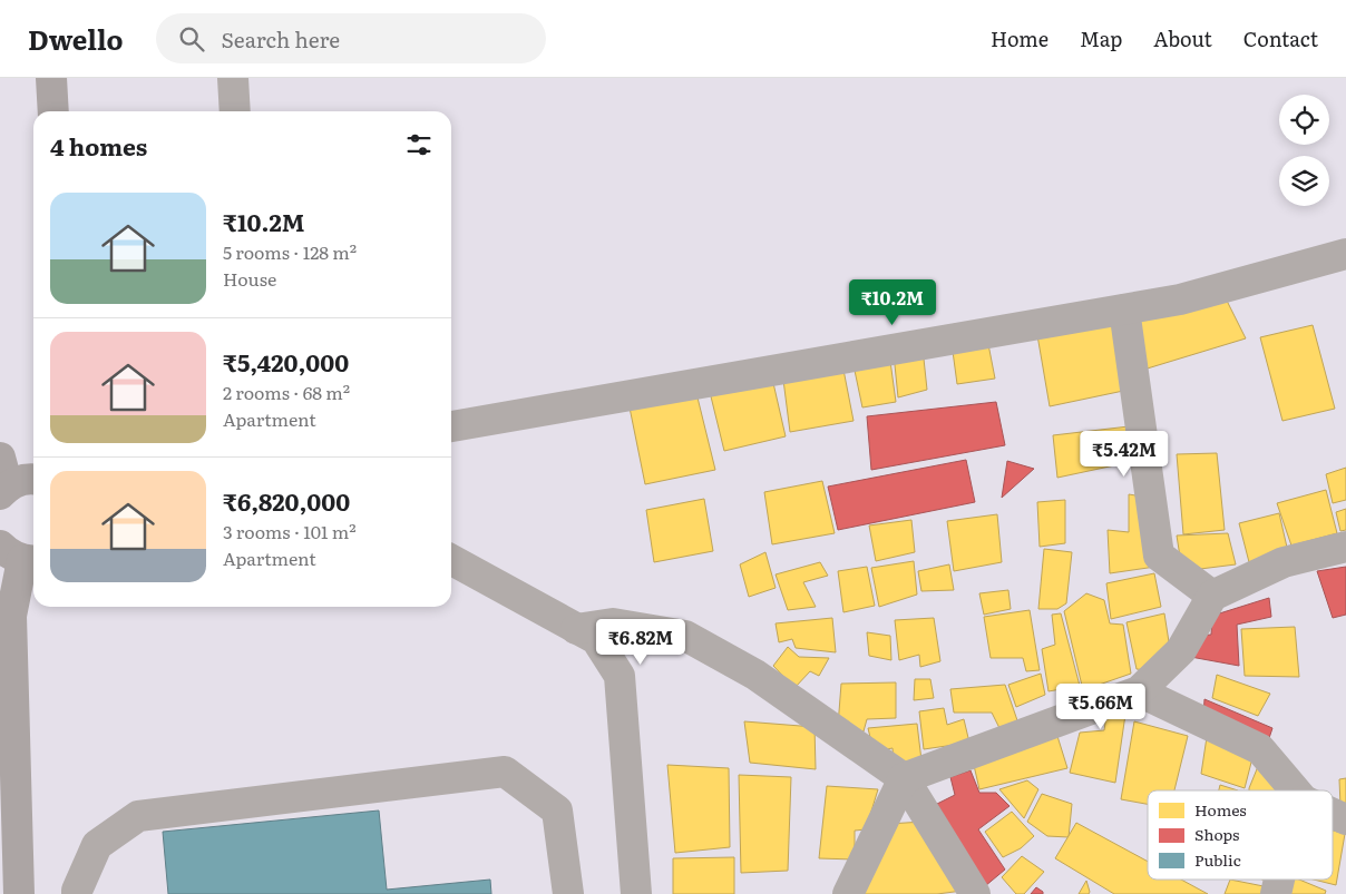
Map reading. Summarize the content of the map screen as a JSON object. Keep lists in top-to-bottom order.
{
  "legend": ["Homes", "Shops", "Public"],
  "page": {
    "header": "Dwello",
    "search": "Search here",
    "nav": [
      "Home",
      "Map",
      "About",
      "Contact"
    ],
    "heading": "4 homes",
    "list": [
      {
        "name": "₹10.2M",
        "note": "5 rooms · 128 m² · House"
      },
      {
        "name": "₹5,420,000",
        "note": "2 rooms · 68 m² · Apartment"
      },
      {
        "name": "₹6,820,000",
        "note": "3 rooms · 101 m² · Apartment"
      }
    ],
    "price": [
      "₹10.2M",
      "₹5.42M",
      "₹6.82M",
      "₹5.66M"
    ]
  }
}
